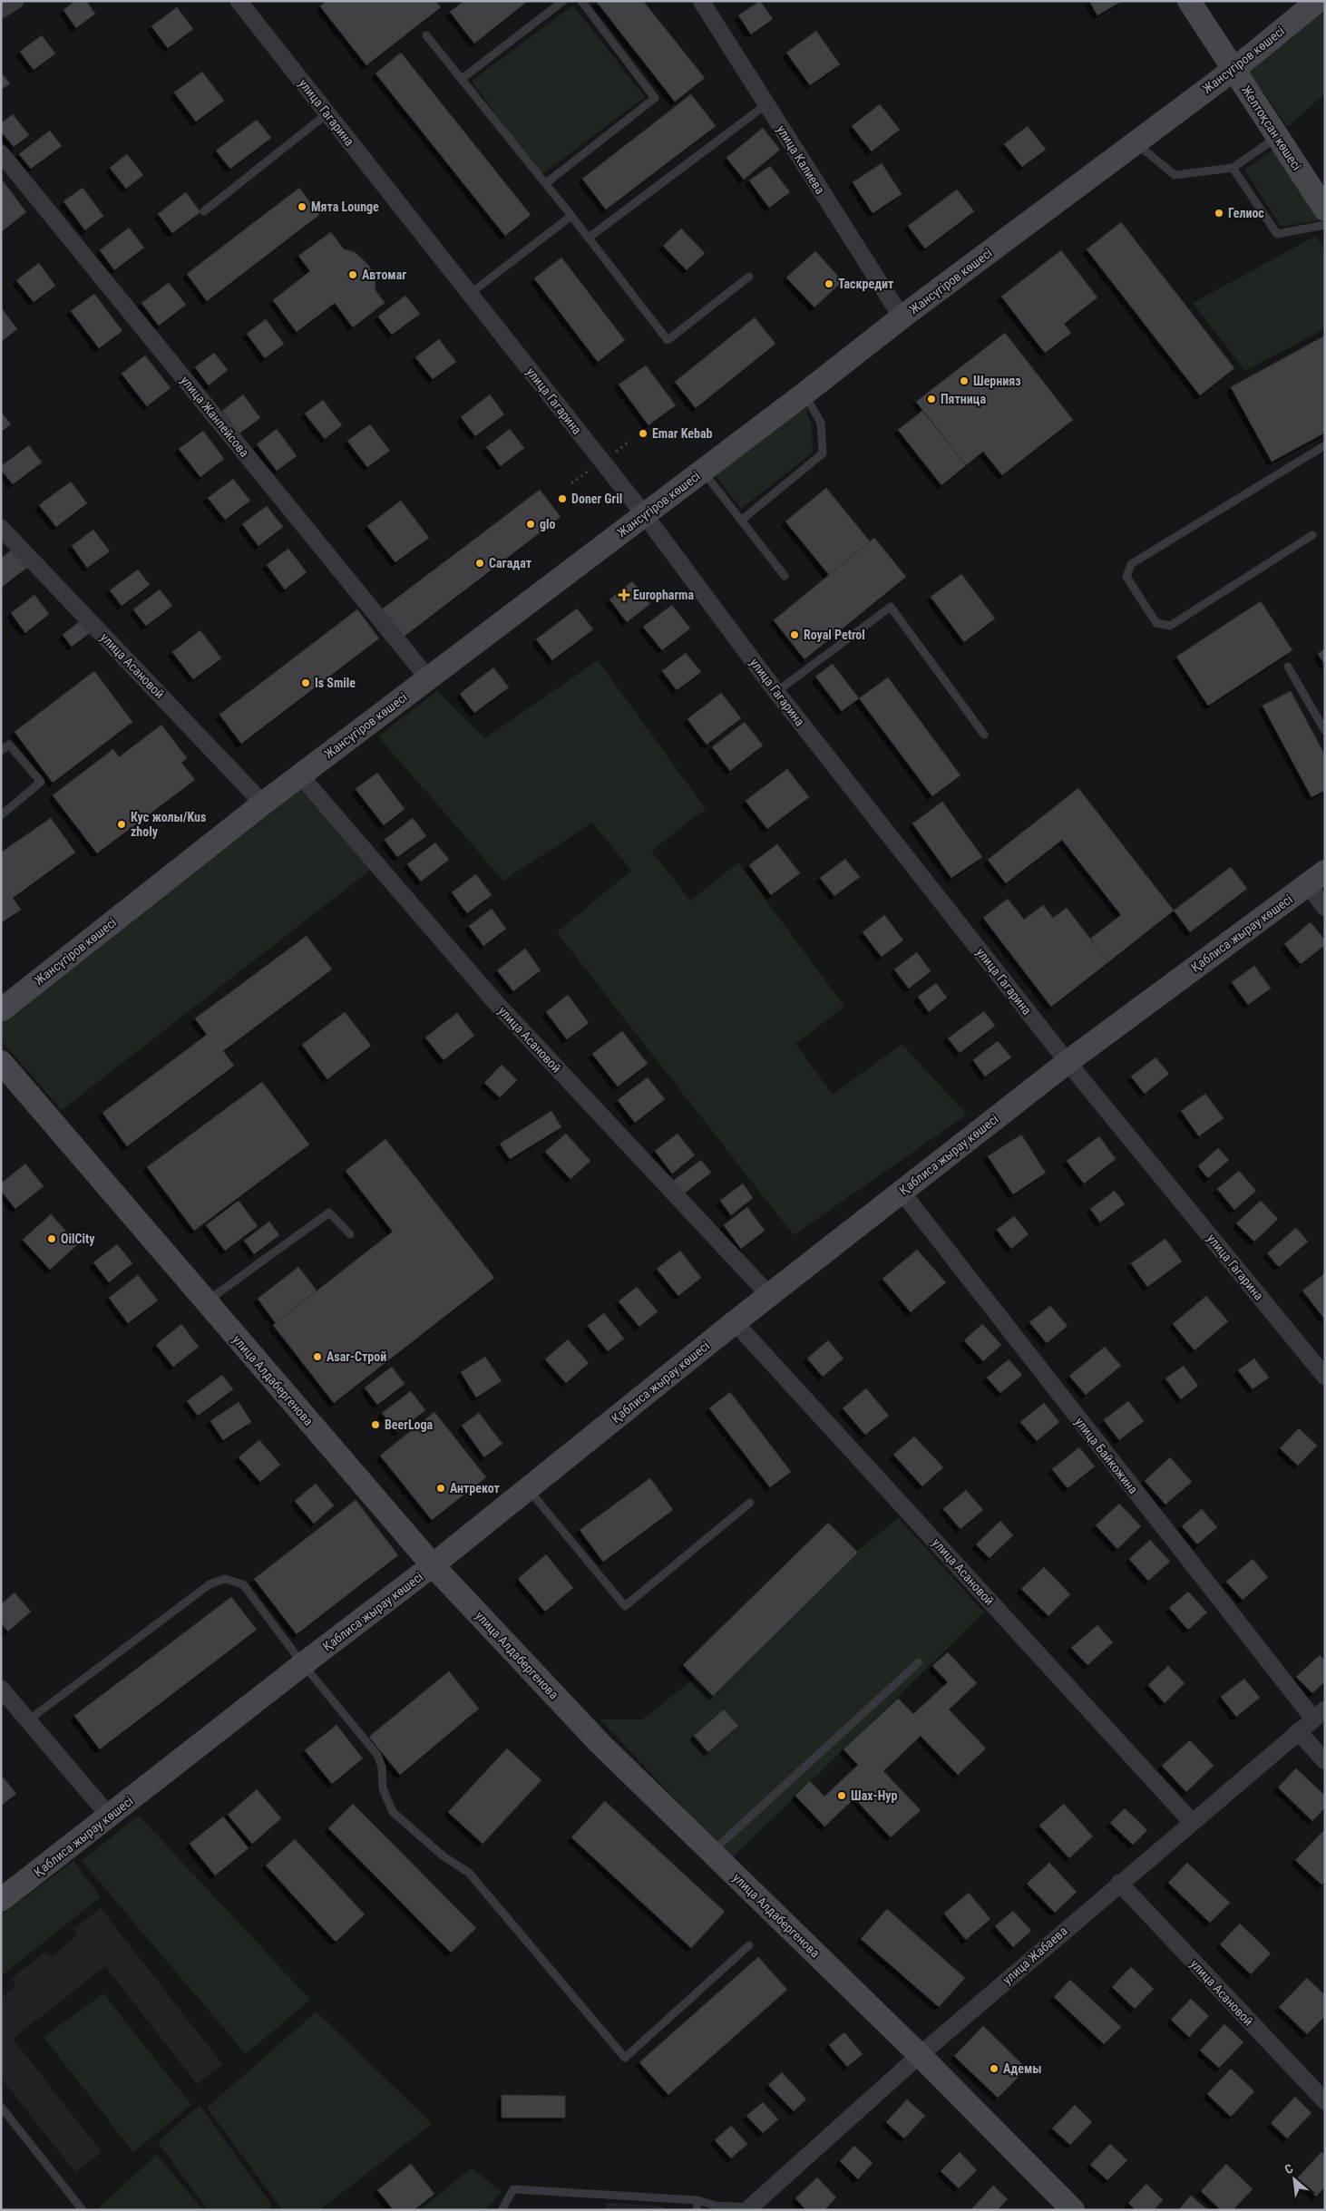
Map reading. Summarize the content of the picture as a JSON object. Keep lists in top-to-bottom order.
{
  "streets": {
    "street": [
      "Жансүгіров көшесі",
      "улица Гагарина",
      "Желтоқсан көшесі",
      "улица Калиева",
      "улица Жанпейсова",
      "улица Асановой",
      "Қаблиса жырау көшесі",
      "улица Алдабергенова",
      "улица Байкожина",
      "улица Жабаева"
    ]
  },
  "crossings": [
    ["Жансүгіров көшесі", "улица Гагарина"],
    ["Жансүгіров көшесі", "Желтоқсан көшесі"],
    ["Жансүгіров көшесі", "улица Калиева"],
    ["Жансүгіров көшесі", "улица Жанпейсова"],
    ["Жансүгіров көшесі", "улица Асановой"],
    ["улица Гагарина", "Қаблиса жырау көшесі"],
    ["улица Асановой", "Қаблиса жырау көшесі"],
    ["улица Асановой", "улица Жабаева"],
    ["Қаблиса жырау көшесі", "улица Алдабергенова"],
    ["Қаблиса жырау көшесі", "улица Байкожина"],
    ["улица Алдабергенова", "улица Жабаева"],
    ["улица Байкожина", "улица Жабаева"]
  ],
  "places": {
    "other": [
      "Мята Lounge",
      "Гелиос",
      "Автомаг",
      "Таскредит",
      "Шернияз",
      "Пятница",
      "Emar Kebab",
      "Doner Gril",
      "glo",
      "Сагадат",
      "Royal Petrol",
      "Is Smile",
      "Кус жолы/Kus zholy",
      "OilCity",
      "Asar-Строй",
      "BeerLoga",
      "Антрекот",
      "Шах-Нур",
      "Адемы"
    ],
    "health": ["Europharma"]
  },
  "north": "top left"
}
